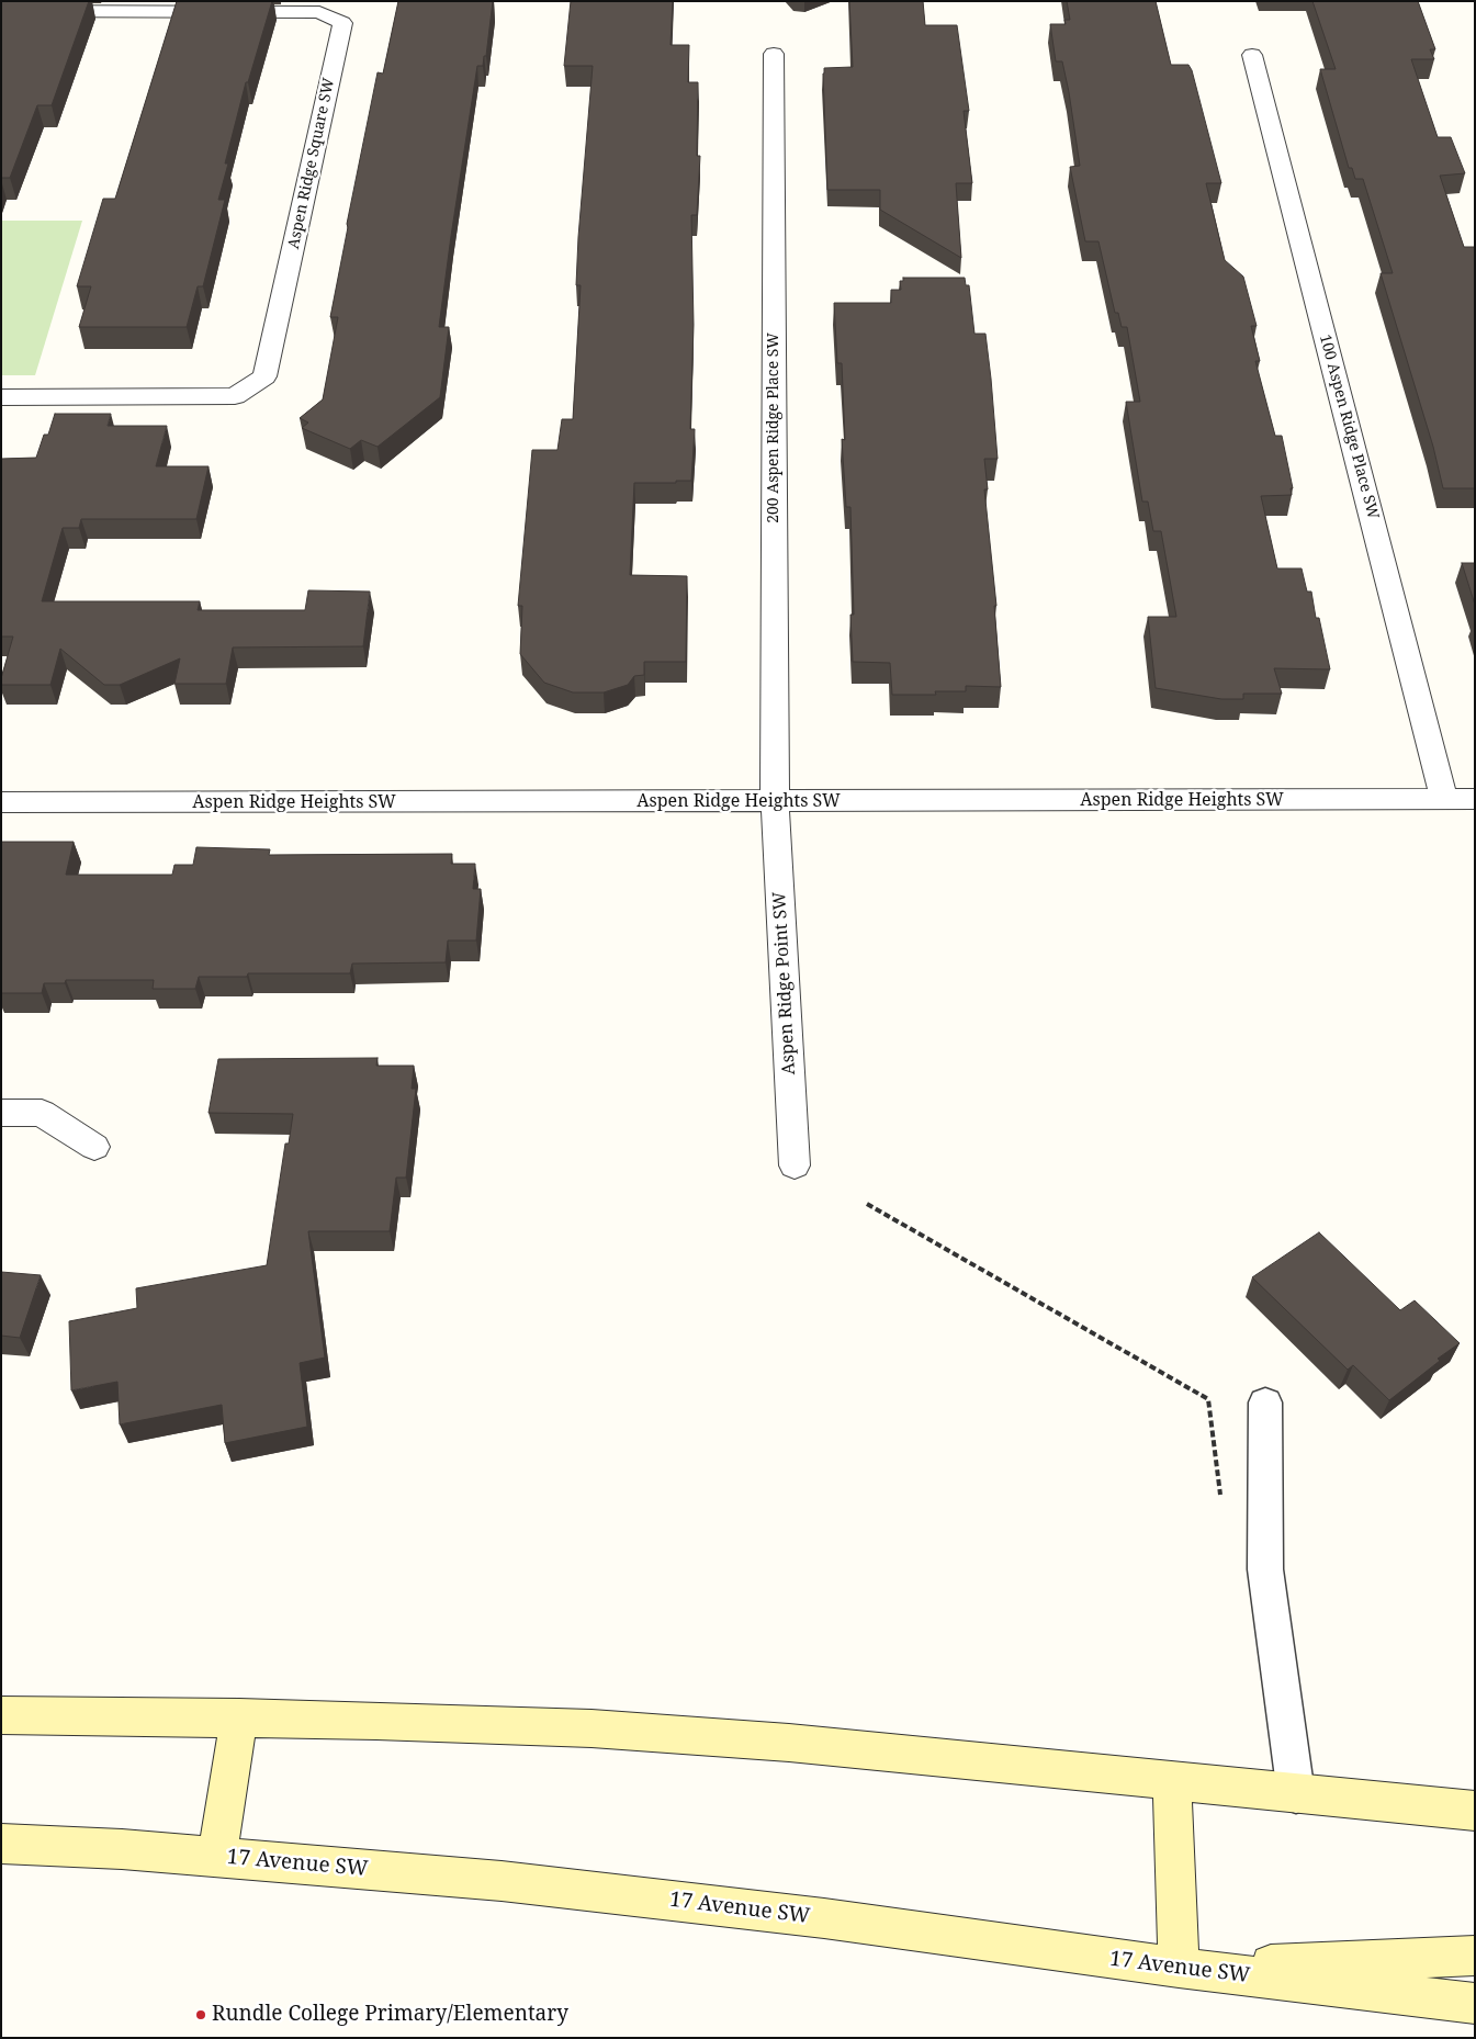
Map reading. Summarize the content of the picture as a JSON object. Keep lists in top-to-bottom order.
{
  "streets": {
    "main road": ["17 Avenue SW"],
    "street": [
      "Aspen Ridge Square SW",
      "100 Aspen Ridge Place SW",
      "200 Aspen Ridge Place SW",
      "Aspen Ridge Heights SW",
      "Aspen Ridge Point SW"
    ]
  },
  "crossings": [
    ["100 Aspen Ridge Place SW", "Aspen Ridge Heights SW"],
    ["200 Aspen Ridge Place SW", "Aspen Ridge Heights SW"],
    ["200 Aspen Ridge Place SW", "Aspen Ridge Point SW"],
    ["Aspen Ridge Heights SW", "Aspen Ridge Point SW"]
  ],
  "places": ["Rundle College Primary/Elementary"]
}
